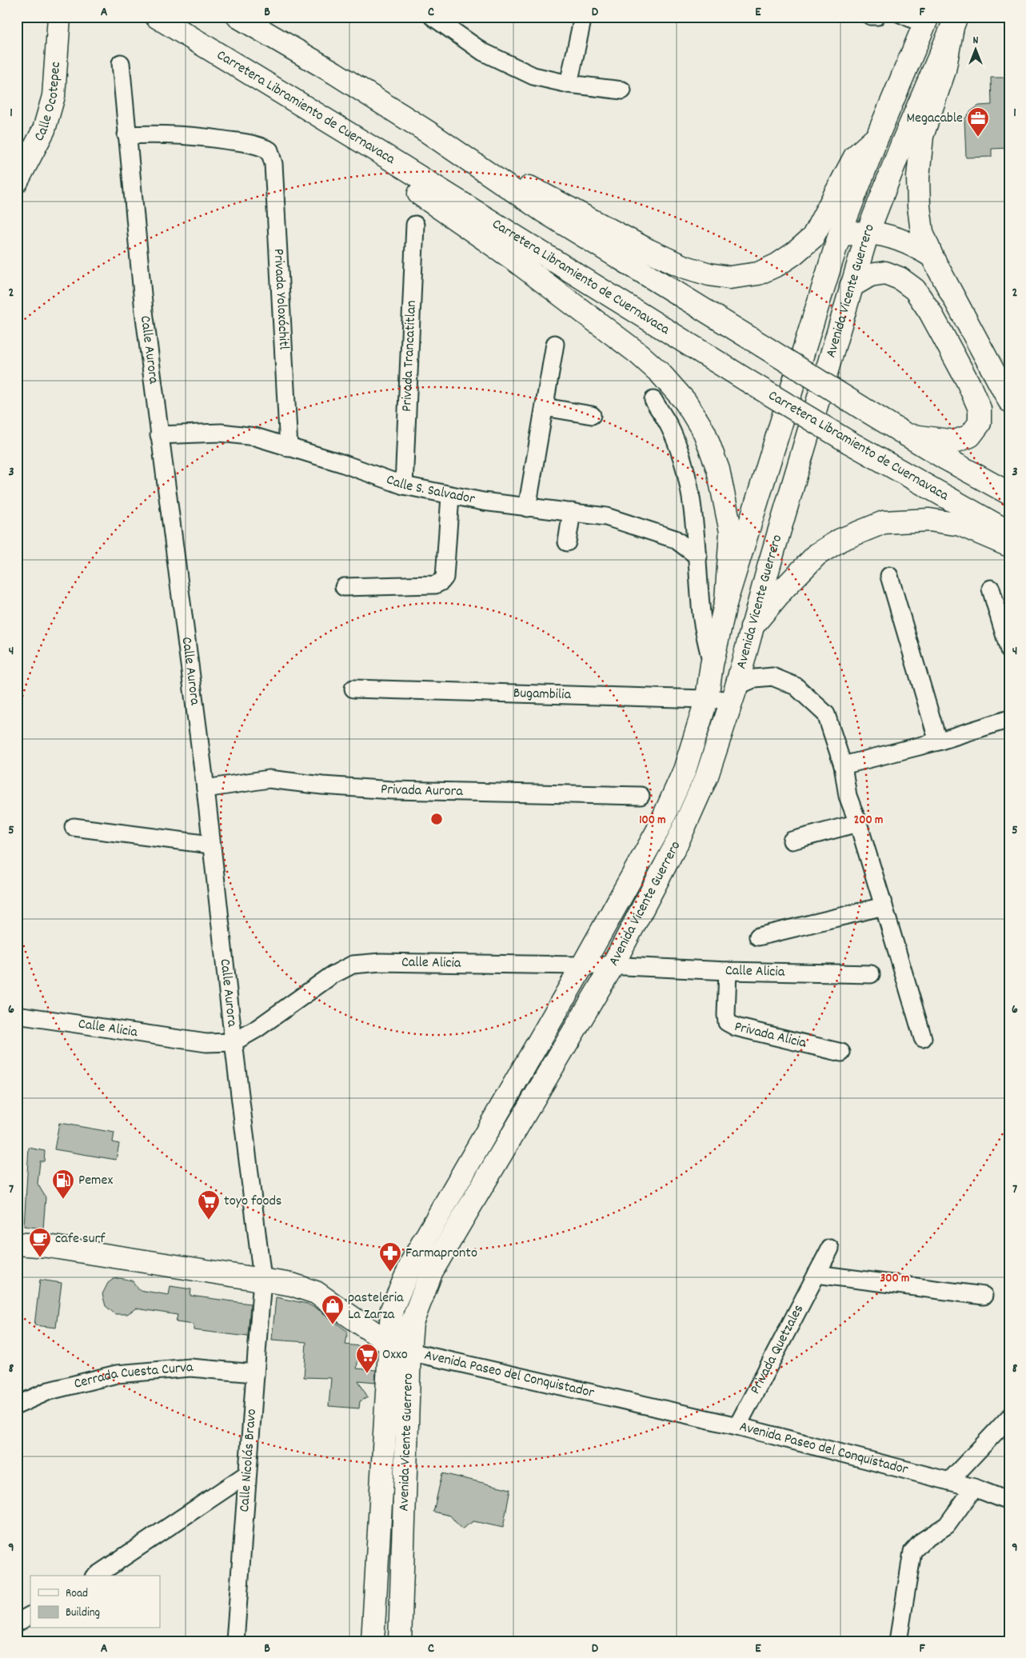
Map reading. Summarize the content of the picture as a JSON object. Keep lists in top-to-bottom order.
{
  "streets": {
    "main road": [
      "Calle Ocotepec",
      "Carretera Libramiento de Cuernavaca",
      "Avenida Vicente Guerrero",
      "Avenida Paseo del Conquistador"
    ],
    "street": [
      "Privada Yoloxóchitl",
      "Calle Aurora",
      "Privada Trancatitlan",
      "Calle S. Salvador",
      "Bugambilia",
      "Privada Aurora",
      "Calle Alicia",
      "Privada Alicia",
      "Privada Quetzales",
      "Cerrada Cuesta Curva",
      "Calle Nicolás Bravo"
    ]
  },
  "crossings": [
    ["Avenida Vicente Guerrero", "Bugambilia"],
    ["Avenida Vicente Guerrero", "Calle Alicia"],
    ["Avenida Vicente Guerrero", "Avenida Paseo del Conquistador"],
    ["Privada Yoloxóchitl", "Calle Aurora"],
    ["Privada Yoloxóchitl", "Calle S. Salvador"],
    ["Calle Aurora", "Calle S. Salvador"],
    ["Calle Aurora", "Privada Aurora"],
    ["Calle Aurora", "Calle Alicia"],
    ["Calle Aurora", "Avenida Paseo del Conquistador"],
    ["Calle Aurora", "Calle Nicolás Bravo"],
    ["Privada Trancatitlan", "Calle S. Salvador"],
    ["Calle Alicia", "Privada Alicia"],
    ["Privada Quetzales", "Avenida Paseo del Conquistador"],
    ["Avenida Paseo del Conquistador", "Calle Nicolás Bravo"],
    ["Cerrada Cuesta Curva", "Calle Nicolás Bravo"]
  ],
  "places": {
    "office": ["Megacable"],
    "fuel station": ["Pemex"],
    "supermarket": ["toyo foods", "Oxxo"],
    "cafe": ["cafe surf"],
    "pharmacy": ["Farmapronto"],
    "shop": ["pasteleria La Zarza"]
  },
  "legend": ["Road", "Building"],
  "north": "top",
  "grid": {
    "columns": [
      "A",
      "B",
      "C",
      "D",
      "E",
      "F"
    ],
    "rows": [
      "1",
      "2",
      "3",
      "4",
      "5",
      "6",
      "7",
      "8",
      "9"
    ]
  },
  "rings": ["100 m", "200 m", "300 m"]
}
